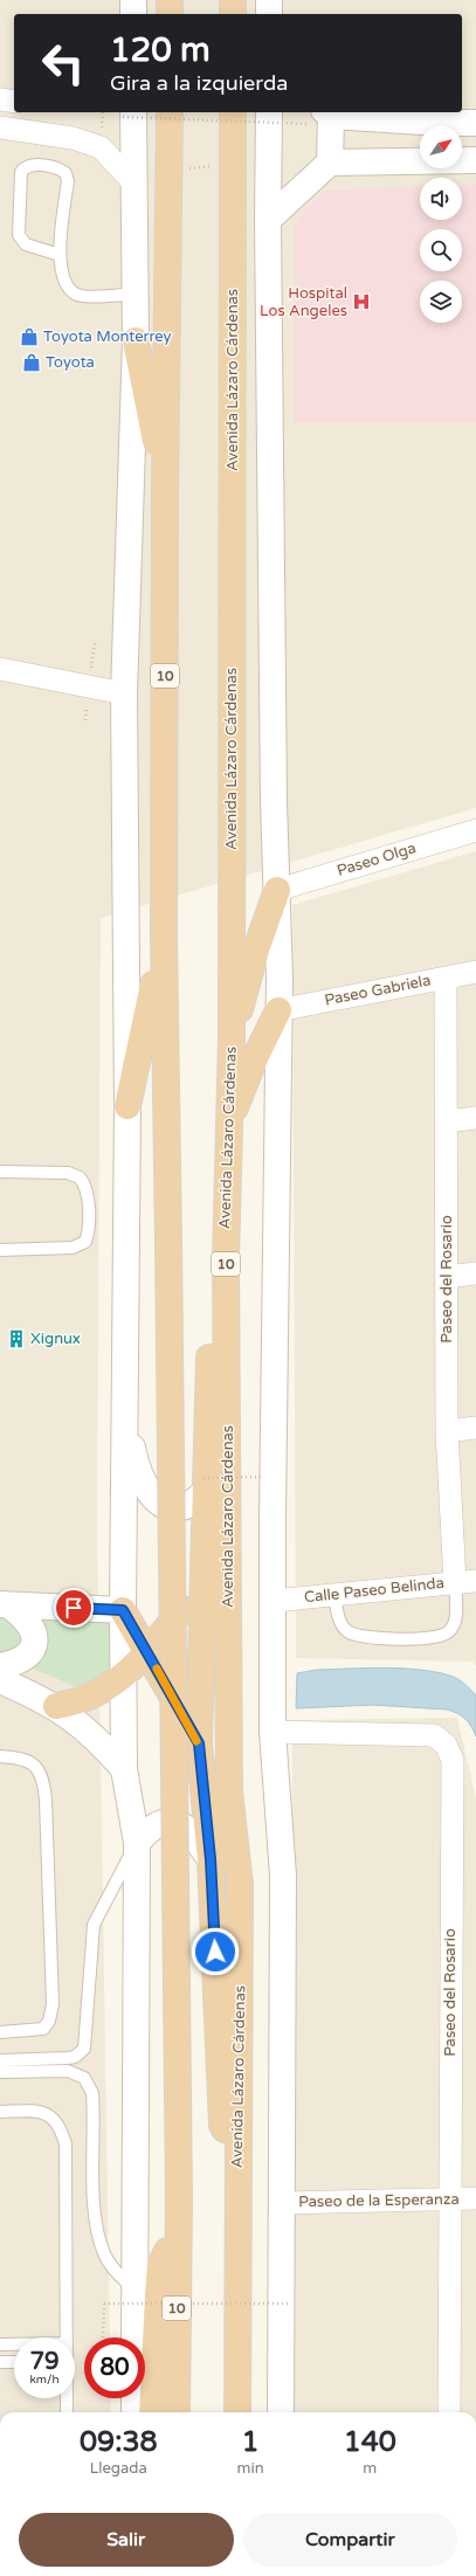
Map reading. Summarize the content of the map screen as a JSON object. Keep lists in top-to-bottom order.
{
  "streets": {
    "highway": ["Avenida Lázaro Cárdenas", "10"],
    "street": [
      "Paseo Olga",
      "Paseo Gabriela",
      "Paseo del Rosario",
      "Calle Paseo Belinda",
      "Paseo de la Esperanza"
    ]
  },
  "crossings": [
    ["Paseo Gabriela", "Paseo del Rosario"],
    ["Paseo del Rosario", "Calle Paseo Belinda"],
    ["Paseo del Rosario", "Paseo de la Esperanza"]
  ],
  "places": {
    "hospital": ["Hospital Los Angeles"],
    "shop": ["Toyota Monterrey", "Toyota"],
    "building": ["Xignux"]
  },
  "north": "top right",
  "page": {
    "turn": ["120 m", "Gira a la izquierda"],
    "speed": "79 km/h",
    "limit": "80",
    "eta": [
      "09:38",
      "Llegada",
      "1",
      "min",
      "140",
      "m"
    ],
    "buttons": ["Salir", "Compartir"]
  }
}
